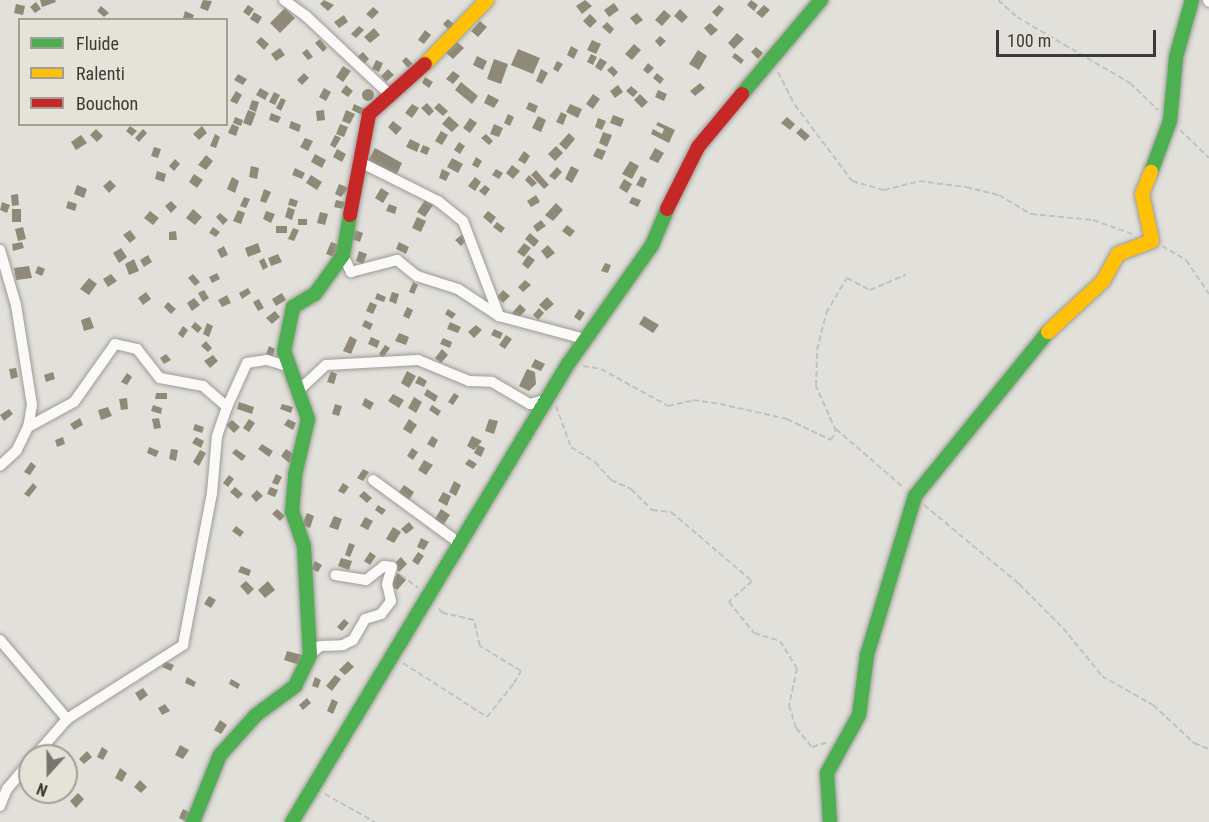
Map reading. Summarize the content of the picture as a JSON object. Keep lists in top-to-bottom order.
{
  "legend": ["Fluide", "Ralenti", "Bouchon"],
  "scale_bar": "100 m",
  "north": "bottom"
}
